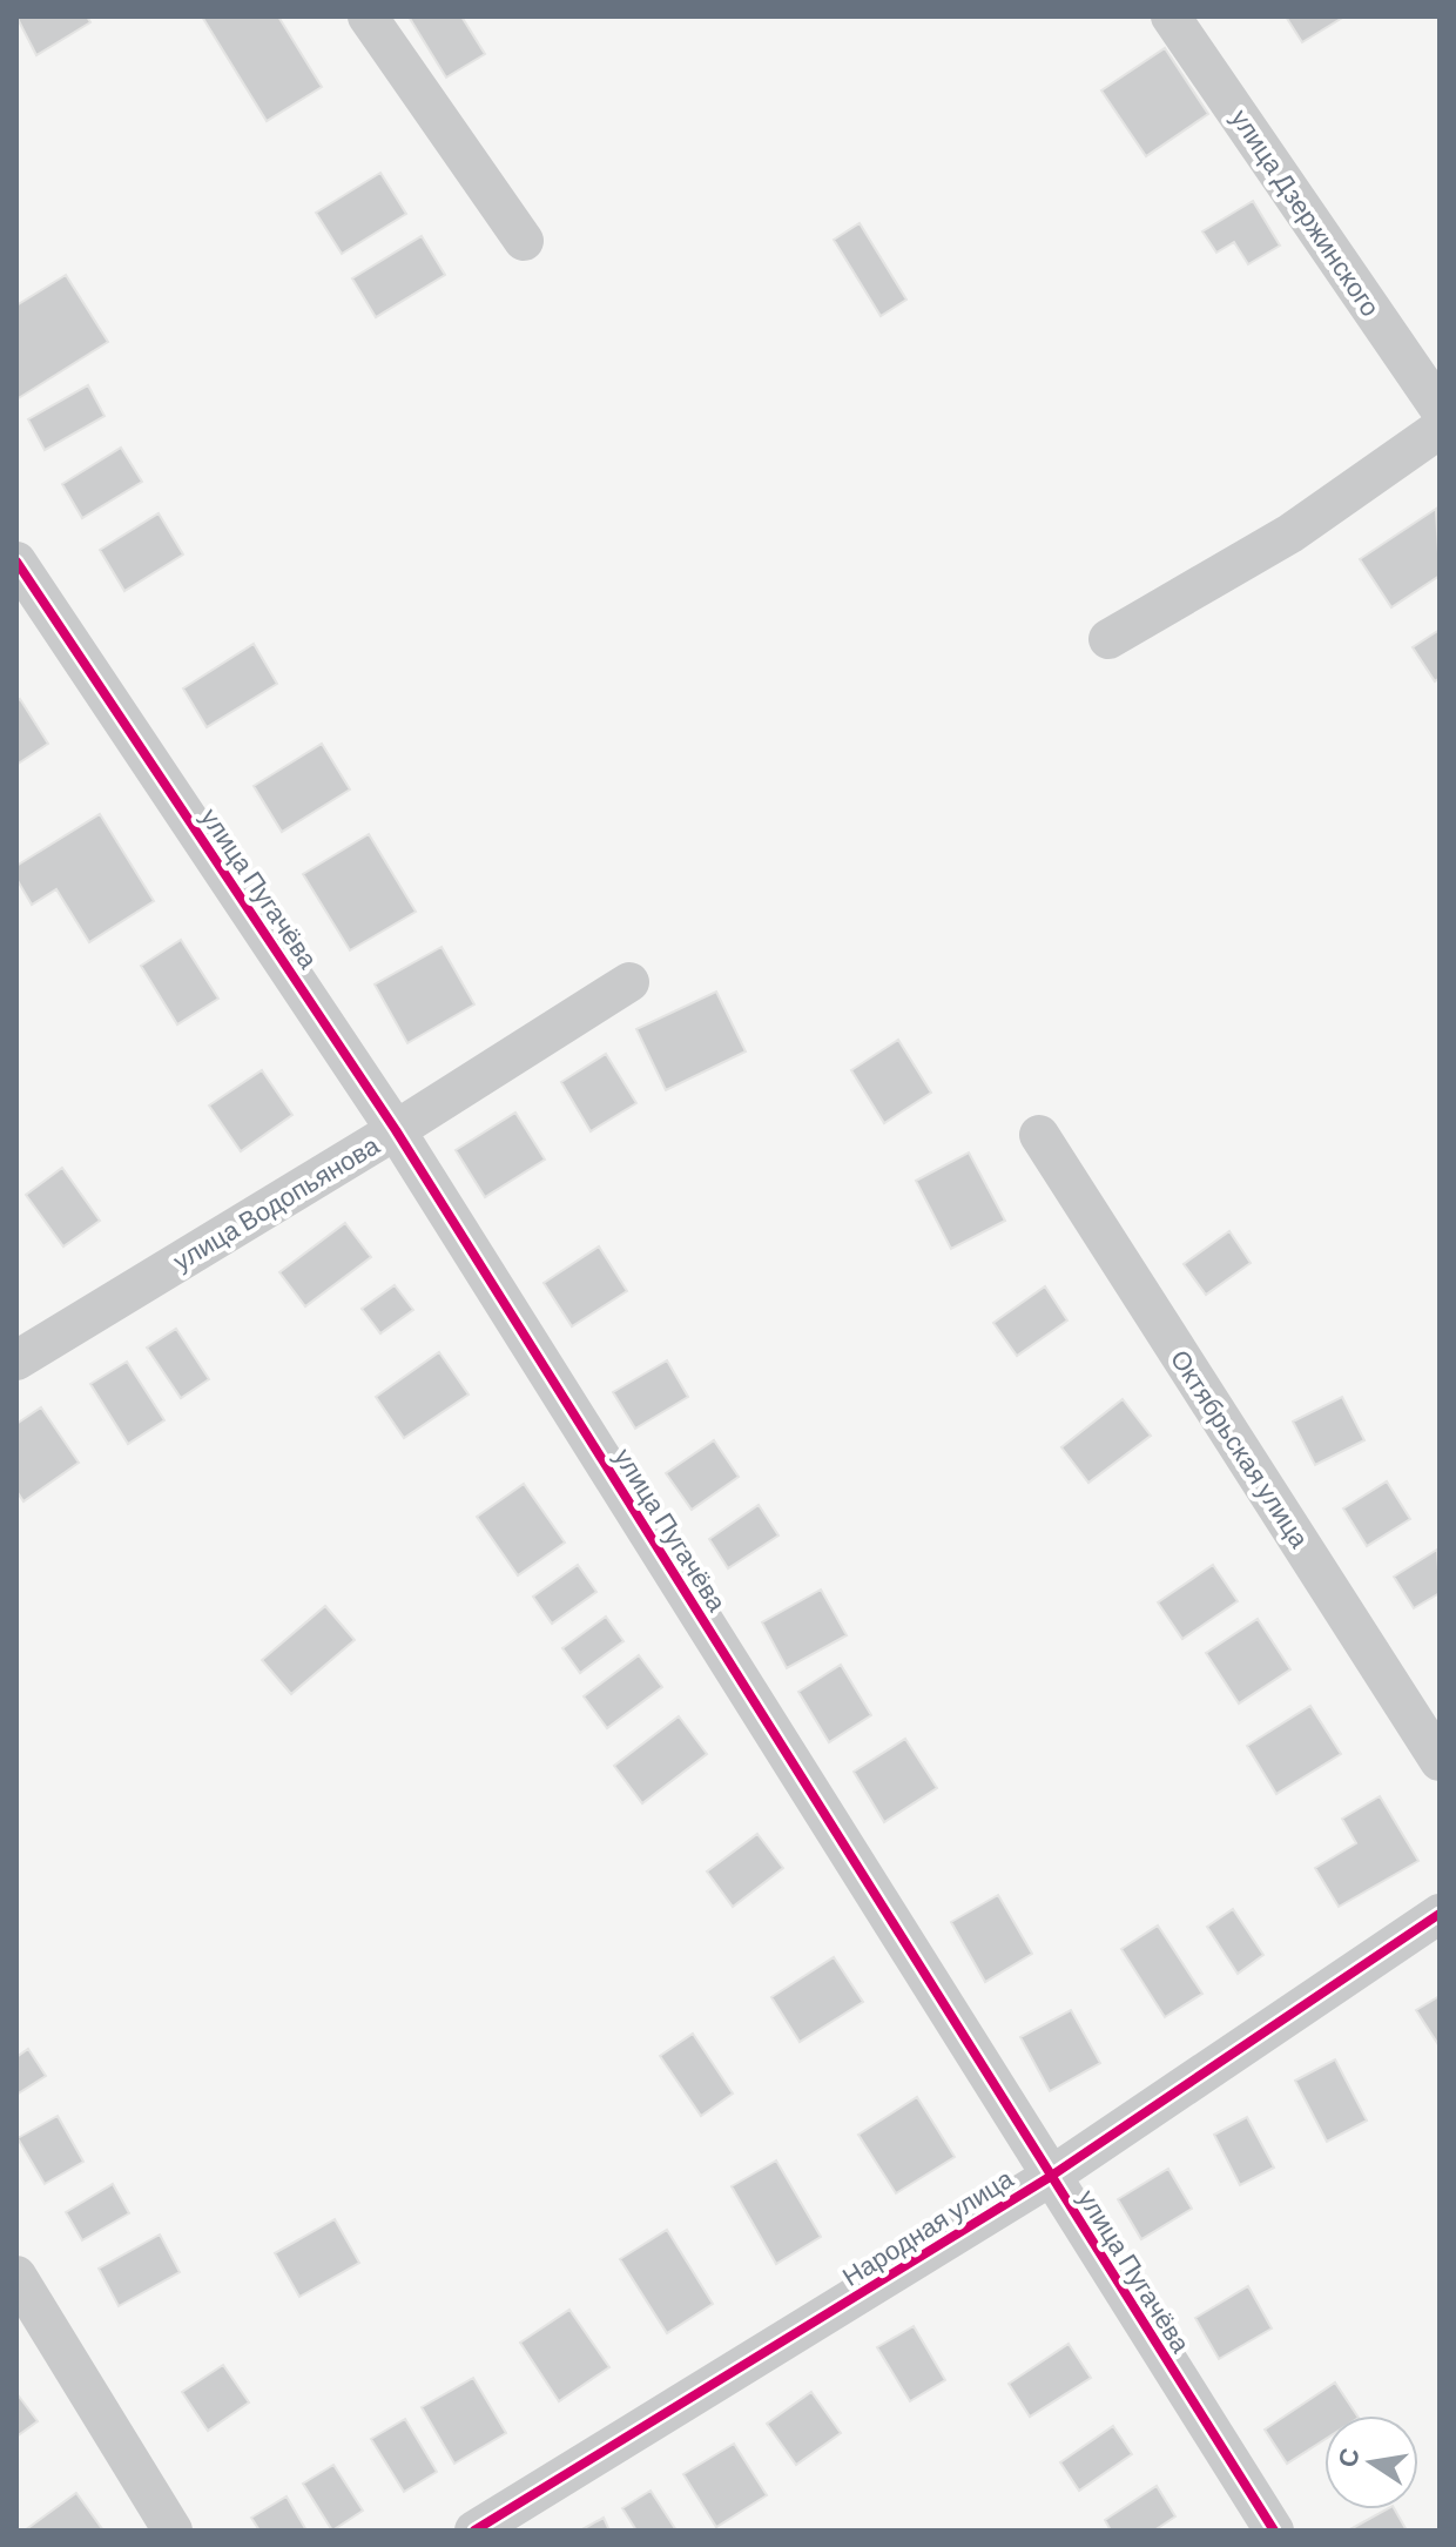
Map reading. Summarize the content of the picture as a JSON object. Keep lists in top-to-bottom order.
{
  "streets": {
    "street": [
      "улица Дзержинского",
      "улица Пугачёва",
      "улица Водопьянова",
      "Октябрьская улица",
      "Народная улица"
    ]
  },
  "crossings": [
    ["улица Пугачёва", "улица Водопьянова"],
    ["улица Пугачёва", "Народная улица"]
  ],
  "north": "left"
}
